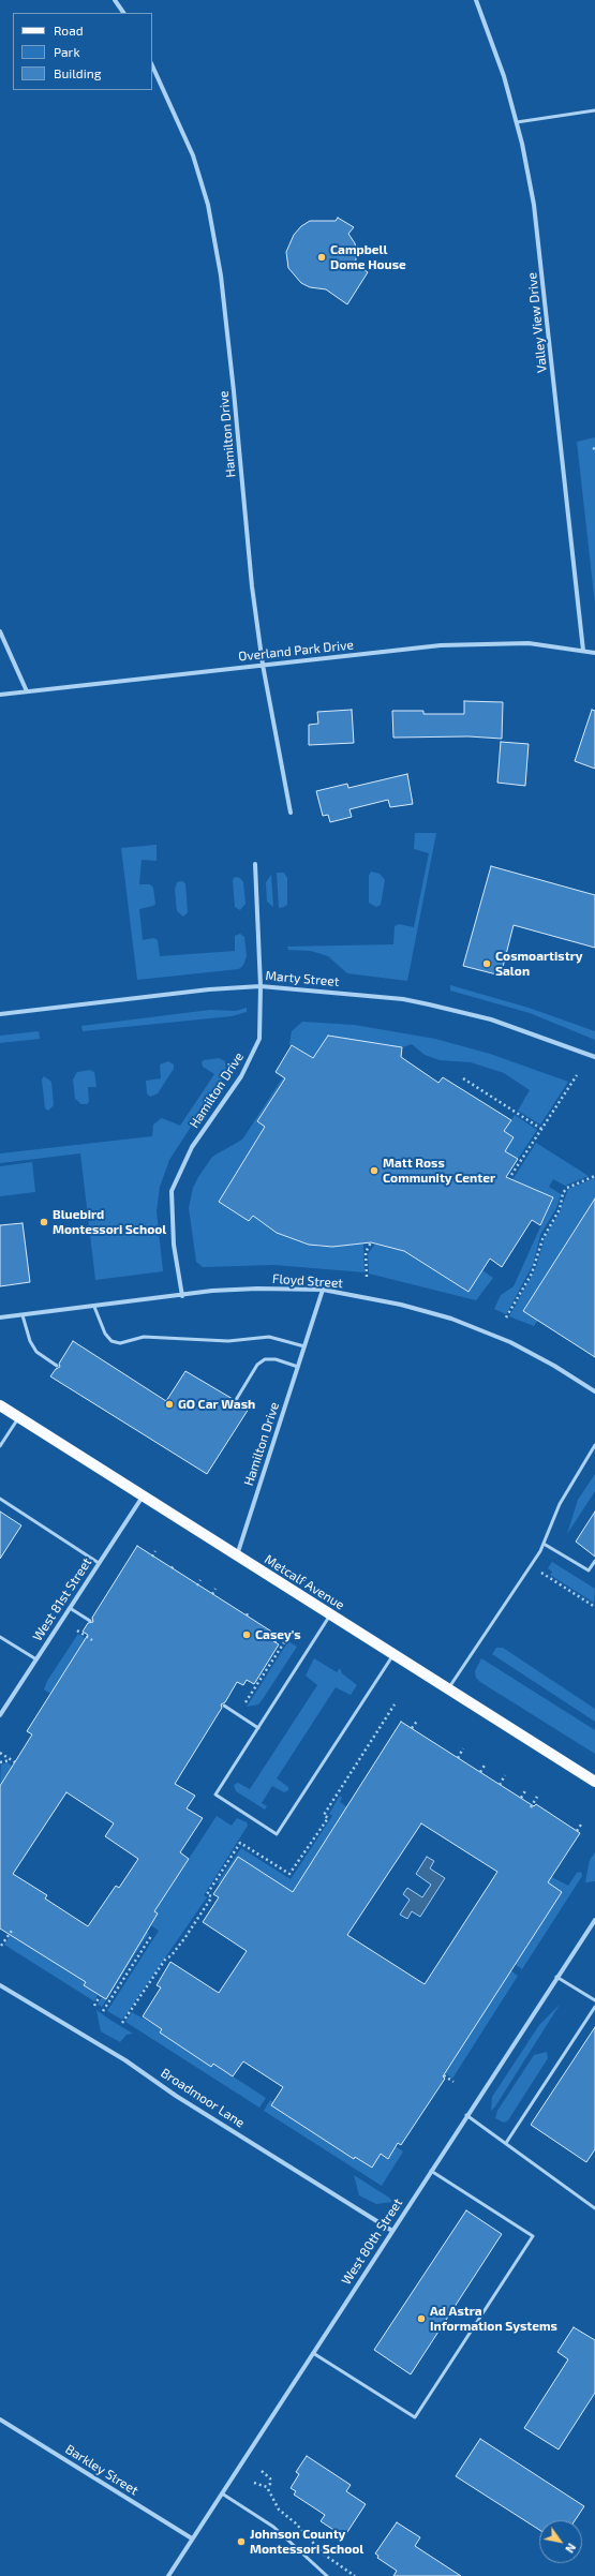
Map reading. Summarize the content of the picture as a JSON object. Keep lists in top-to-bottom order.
{
  "streets": {
    "main road": ["Metcalf Avenue"],
    "street": [
      "Valley View Drive",
      "Hamilton Drive",
      "Overland Park Drive",
      "Marty Street",
      "Floyd Street",
      "West 81st Street",
      "Broadmoor Lane",
      "West 80th Street",
      "Barkley Street"
    ]
  },
  "crossings": [
    ["Valley View Drive", "Overland Park Drive"],
    ["Hamilton Drive", "Overland Park Drive"],
    ["Hamilton Drive", "Marty Street"],
    ["Hamilton Drive", "Floyd Street"],
    ["Hamilton Drive", "Metcalf Avenue"],
    ["Metcalf Avenue", "West 81st Street"],
    ["Broadmoor Lane", "West 80th Street"],
    ["West 80th Street", "Barkley Street"]
  ],
  "places": [
    "Campbell Dome House",
    "Cosmoartistry Salon",
    "Matt Ross Community Center",
    "Bluebird Montessori School",
    "GO Car Wash",
    "Casey's",
    "Ad Astra Information Systems",
    "Johnson County Montessori School"
  ],
  "legend": ["Road", "Park", "Building"],
  "north": "bottom right"
}
